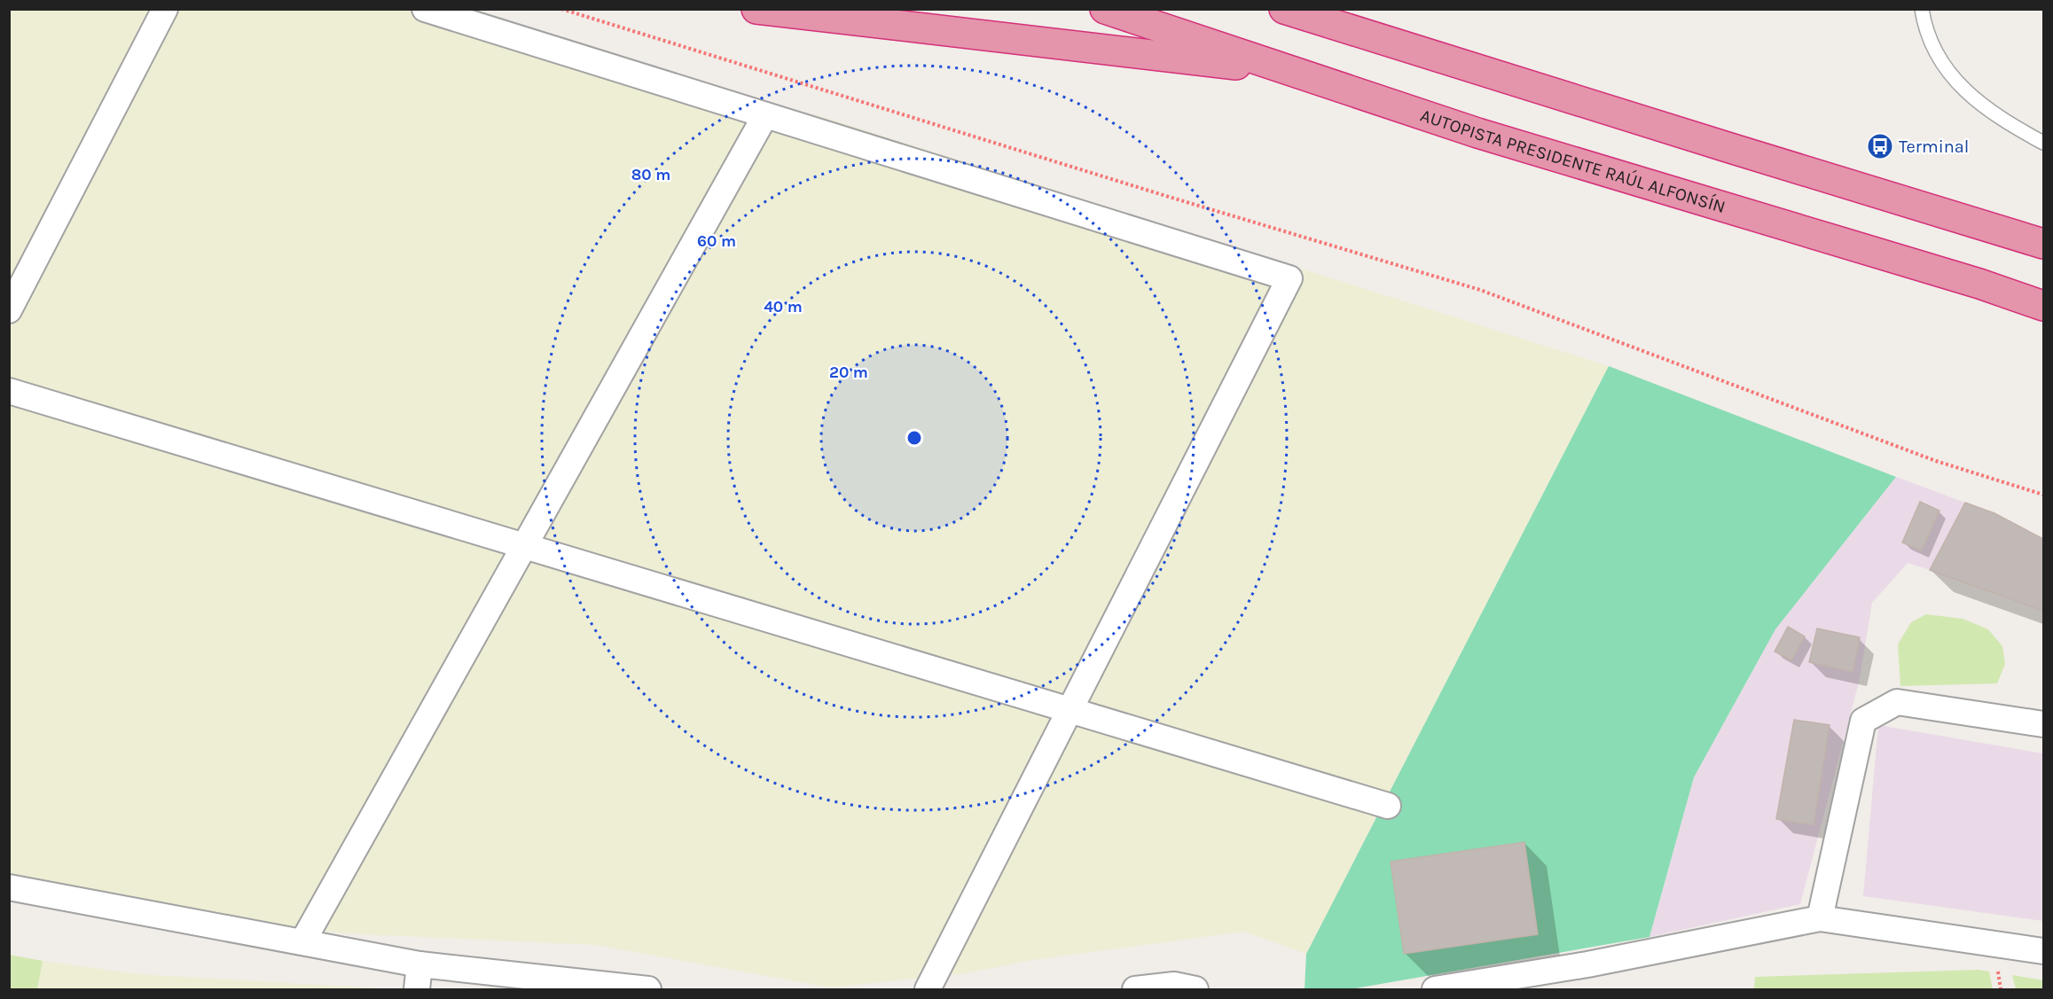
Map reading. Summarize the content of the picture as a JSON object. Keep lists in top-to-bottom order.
{
  "streets": {
    "highway": ["AUTOPISTA PRESIDENTE RAÚL ALFONSÍN"]
  },
  "places": {
    "bus stop": ["Terminal"]
  },
  "rings": [
    "80 m",
    "60 m",
    "40 m",
    "20 m"
  ]
}
